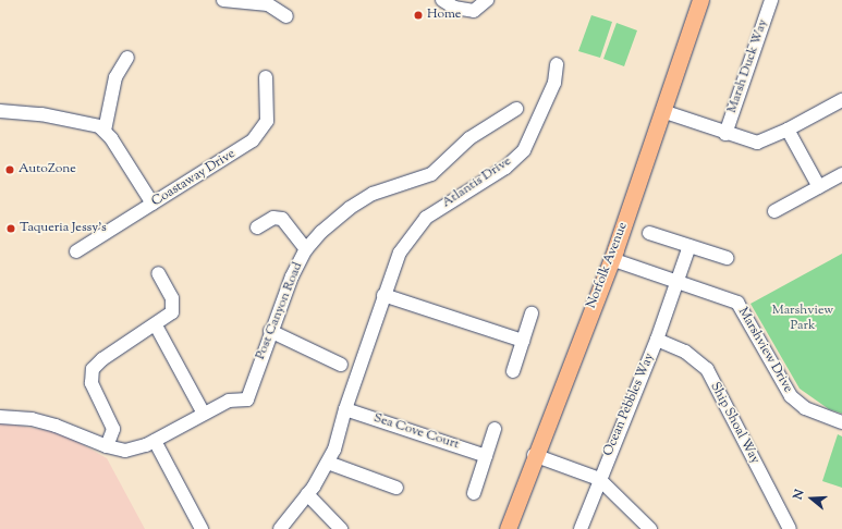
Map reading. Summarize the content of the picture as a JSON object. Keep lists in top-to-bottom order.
{
  "streets": {
    "main road": ["Norfolk Avenue"],
    "street": [
      "Marsh Duck Way",
      "Coastaway Drive",
      "Atlantis Drive",
      "Post Canyon Road",
      "Marshview Drive",
      "Ocean Pebbles Way",
      "Ship Shoal Way",
      "Sea Cove Court"
    ]
  },
  "crossings": [
    ["Atlantis Drive", "Sea Cove Court"],
    ["Norfolk Avenue", "Marshview Drive"],
    ["Marshview Drive", "Ocean Pebbles Way"],
    ["Ocean Pebbles Way", "Ship Shoal Way"]
  ],
  "parks": ["Marshview Park"],
  "places": ["Home", "AutoZone", "Taqueria Jessy's"],
  "north": "left"
}
